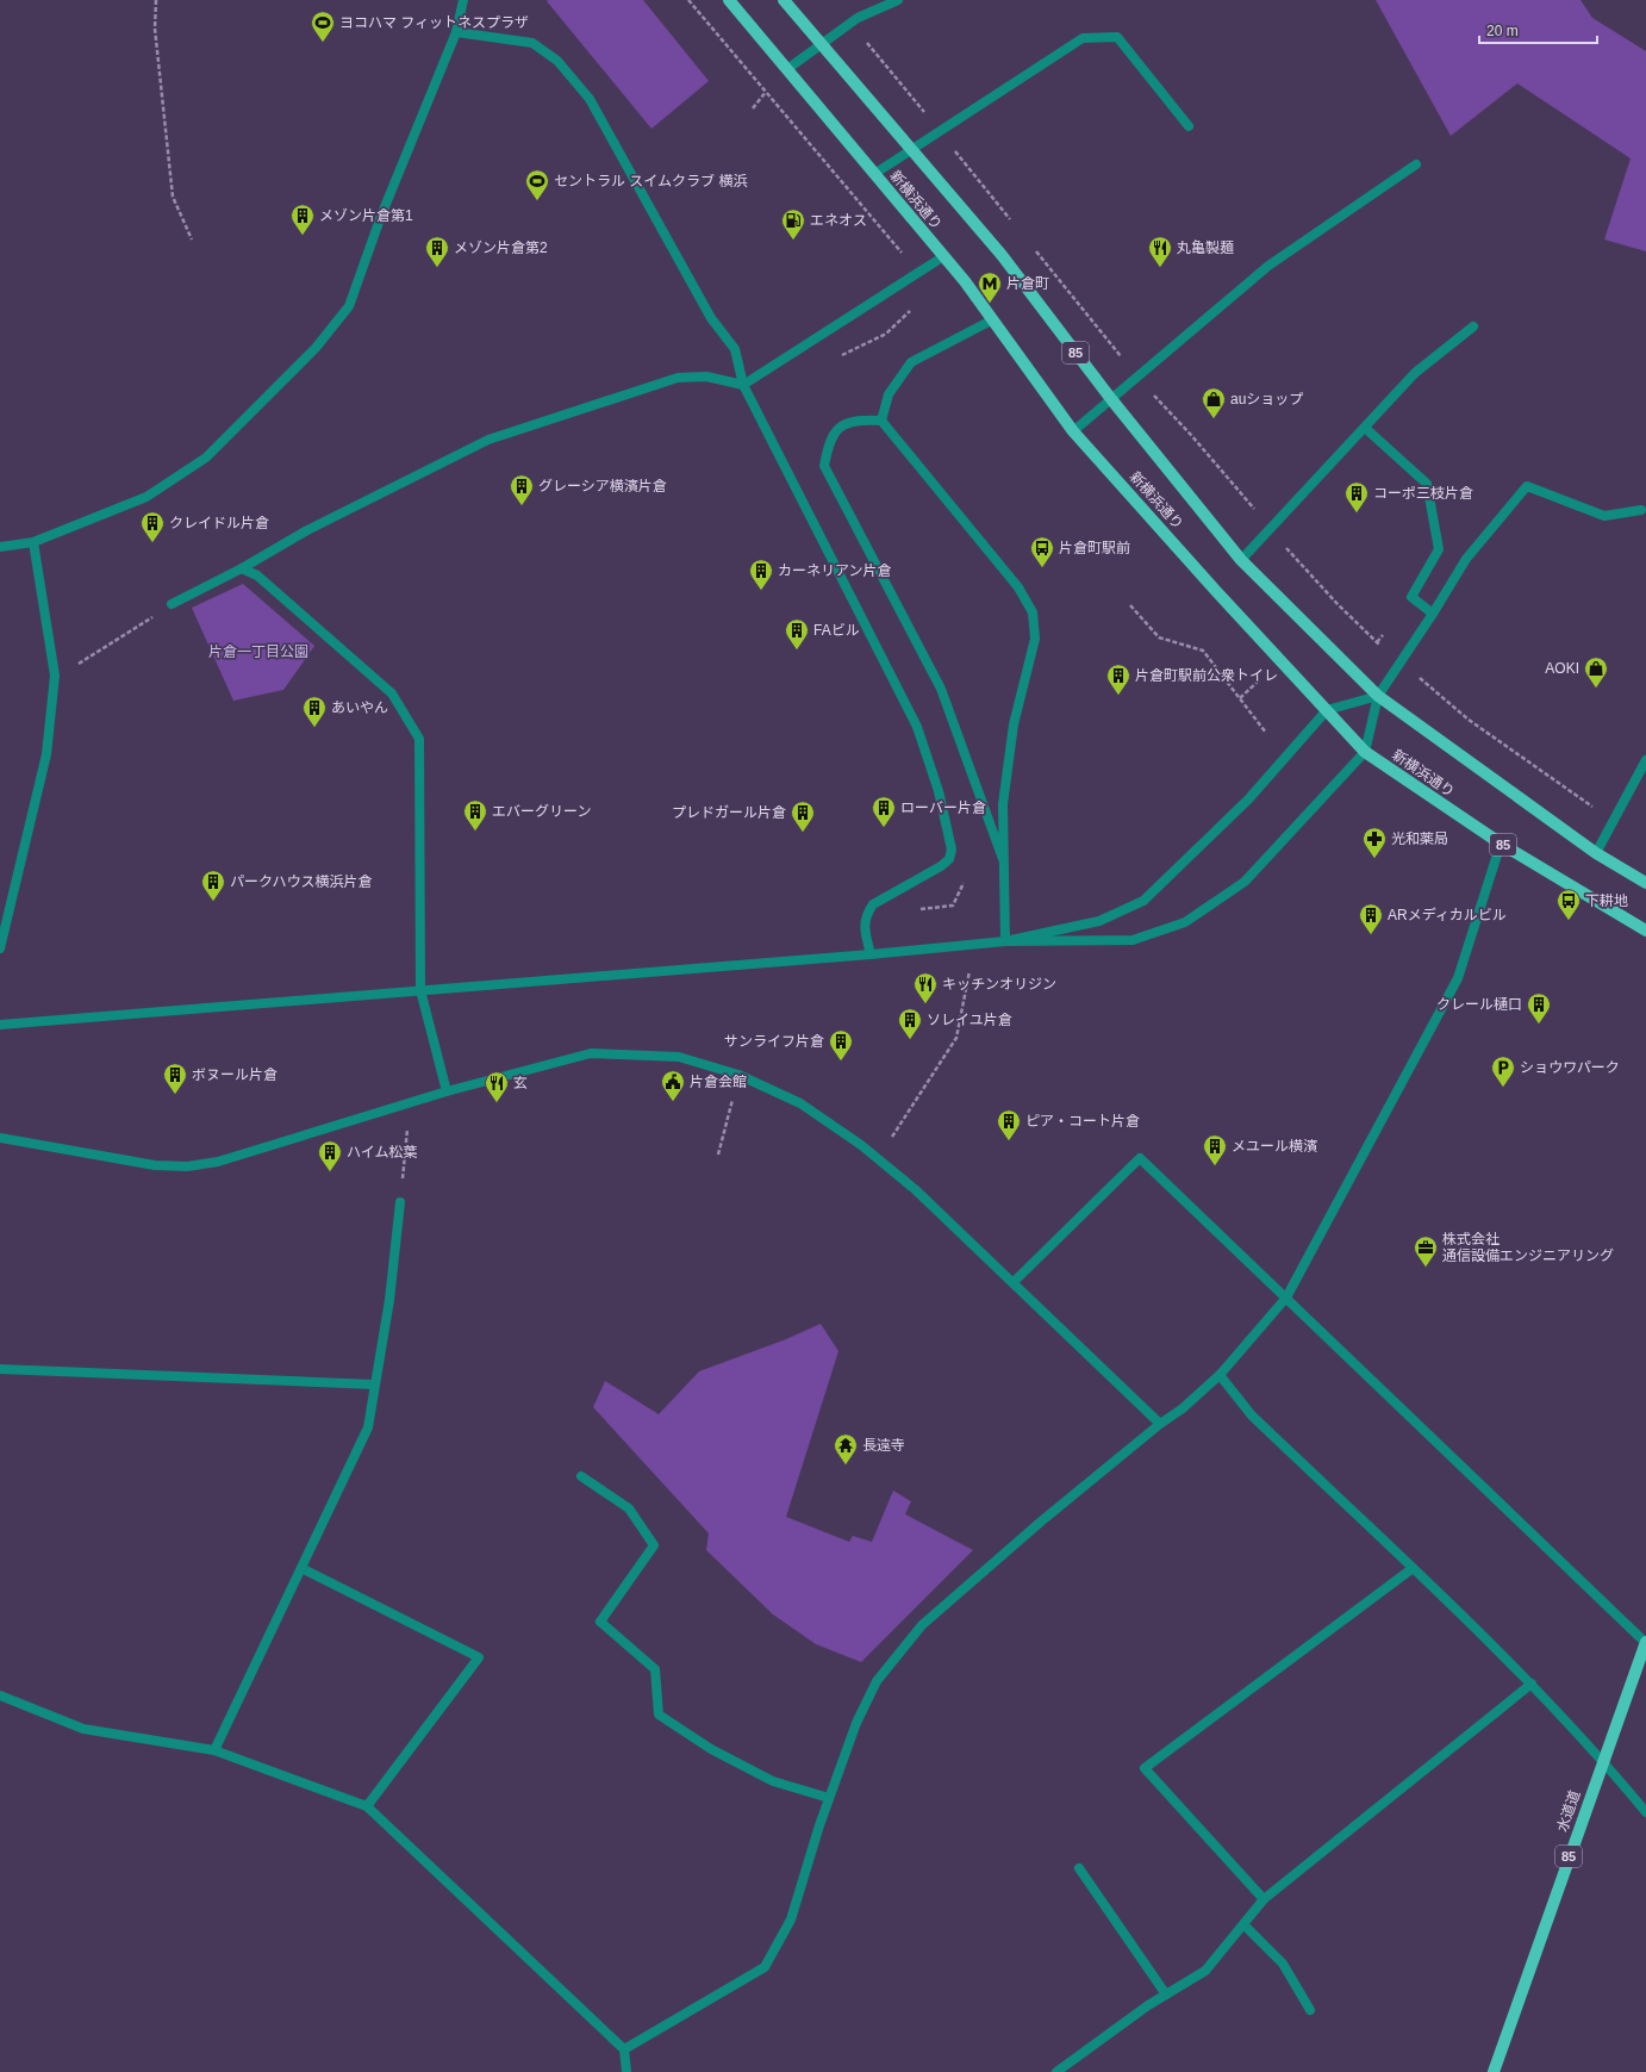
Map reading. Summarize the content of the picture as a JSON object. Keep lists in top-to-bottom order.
{
  "streets": {
    "main road": ["新横浜通り", "85", "水道道"]
  },
  "parks": ["片倉一丁目公園"],
  "places": {
    "sports": ["ヨコハマ フィットネスプラザ", "セントラル スイムクラブ 横浜"],
    "building": [
      "メゾン片倉第1",
      "メゾン片倉第2",
      "グレーシア横濱片倉",
      "コーポ三枝片倉",
      "クレイドル片倉",
      "カーネリアン片倉",
      "FAビル",
      "片倉町駅前公衆トイレ",
      "あいやん",
      "ローバー片倉",
      "エバーグリーン",
      "プレドガール片倉",
      "パークハウス横浜片倉",
      "ARメディカルビル",
      "クレール樋口",
      "ソレイユ片倉",
      "サンライフ片倉",
      "ボヌール片倉",
      "ピア・コート片倉",
      "メユール横濱",
      "ハイム松葉"
    ],
    "fuel station": ["エネオス"],
    "restaurant": ["丸亀製麺", "キッチンオリジン", "玄"],
    "metro station": ["片倉町"],
    "shop": ["auショップ", "AOKI"],
    "bus stop": ["片倉町駅前", "下耕地"],
    "pharmacy": ["光和薬局"],
    "parking": ["ショウワパーク"],
    "public building": ["片倉会館"],
    "office": ["株式会社 通信設備エンジニアリング"],
    "temple": ["長遠寺"]
  },
  "scale_bar": "20 m"
}
